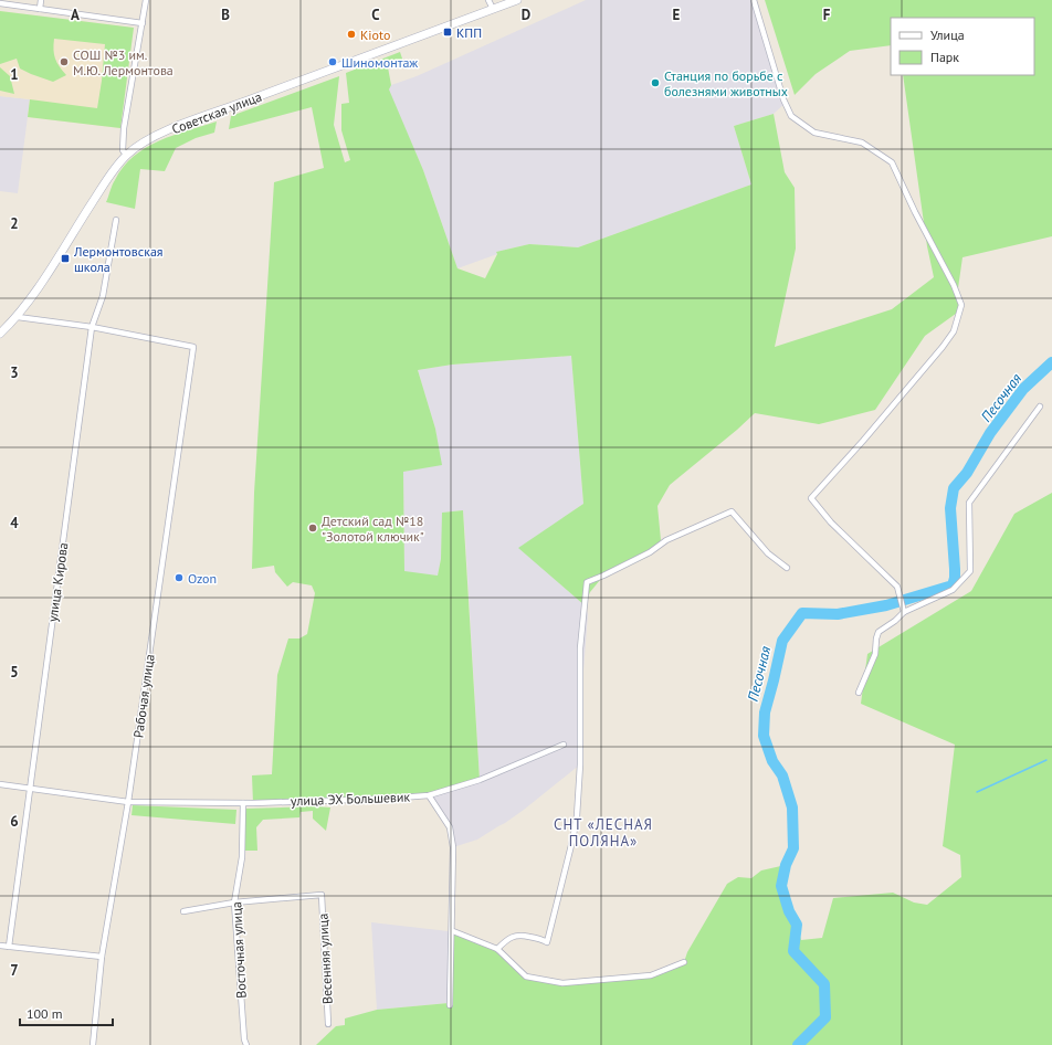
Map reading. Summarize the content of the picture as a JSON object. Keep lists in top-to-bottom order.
{
  "streets": {
    "main road": ["Советская улица"],
    "street": [
      "улица Кирова",
      "Рабочая улица",
      "улица ЭХ Большевик",
      "Восточная улица",
      "Весенняя улица"
    ]
  },
  "crossings": [
    ["улица Кирова", "Рабочая улица"],
    ["улица Кирова", "улица ЭХ Большевик"],
    ["Рабочая улица", "улица ЭХ Большевик"],
    ["улица ЭХ Большевик", "Восточная улица"],
    ["Восточная улица", "Весенняя улица"]
  ],
  "districts": ["СНТ «ЛЕСНАЯ ПОЛЯНА»"],
  "water": ["Песочная"],
  "places": {
    "transit": ["КПП", "Лермонтовская школа"],
    "other": [
      "Kioto",
      "СОШ №3 им. М.Ю. Лермонтова",
      "Шиномонтаж",
      "Станция по борьбе с болезнями животных",
      "Детский сад №18 \"Золотой ключик\"",
      "Ozon"
    ]
  },
  "legend": ["Улица", "Парк"],
  "scale_bar": "100 m",
  "grid": {
    "columns": [
      "A",
      "B",
      "C",
      "D",
      "E",
      "F"
    ],
    "rows": [
      "1",
      "2",
      "3",
      "4",
      "5",
      "6",
      "7"
    ]
  }
}
